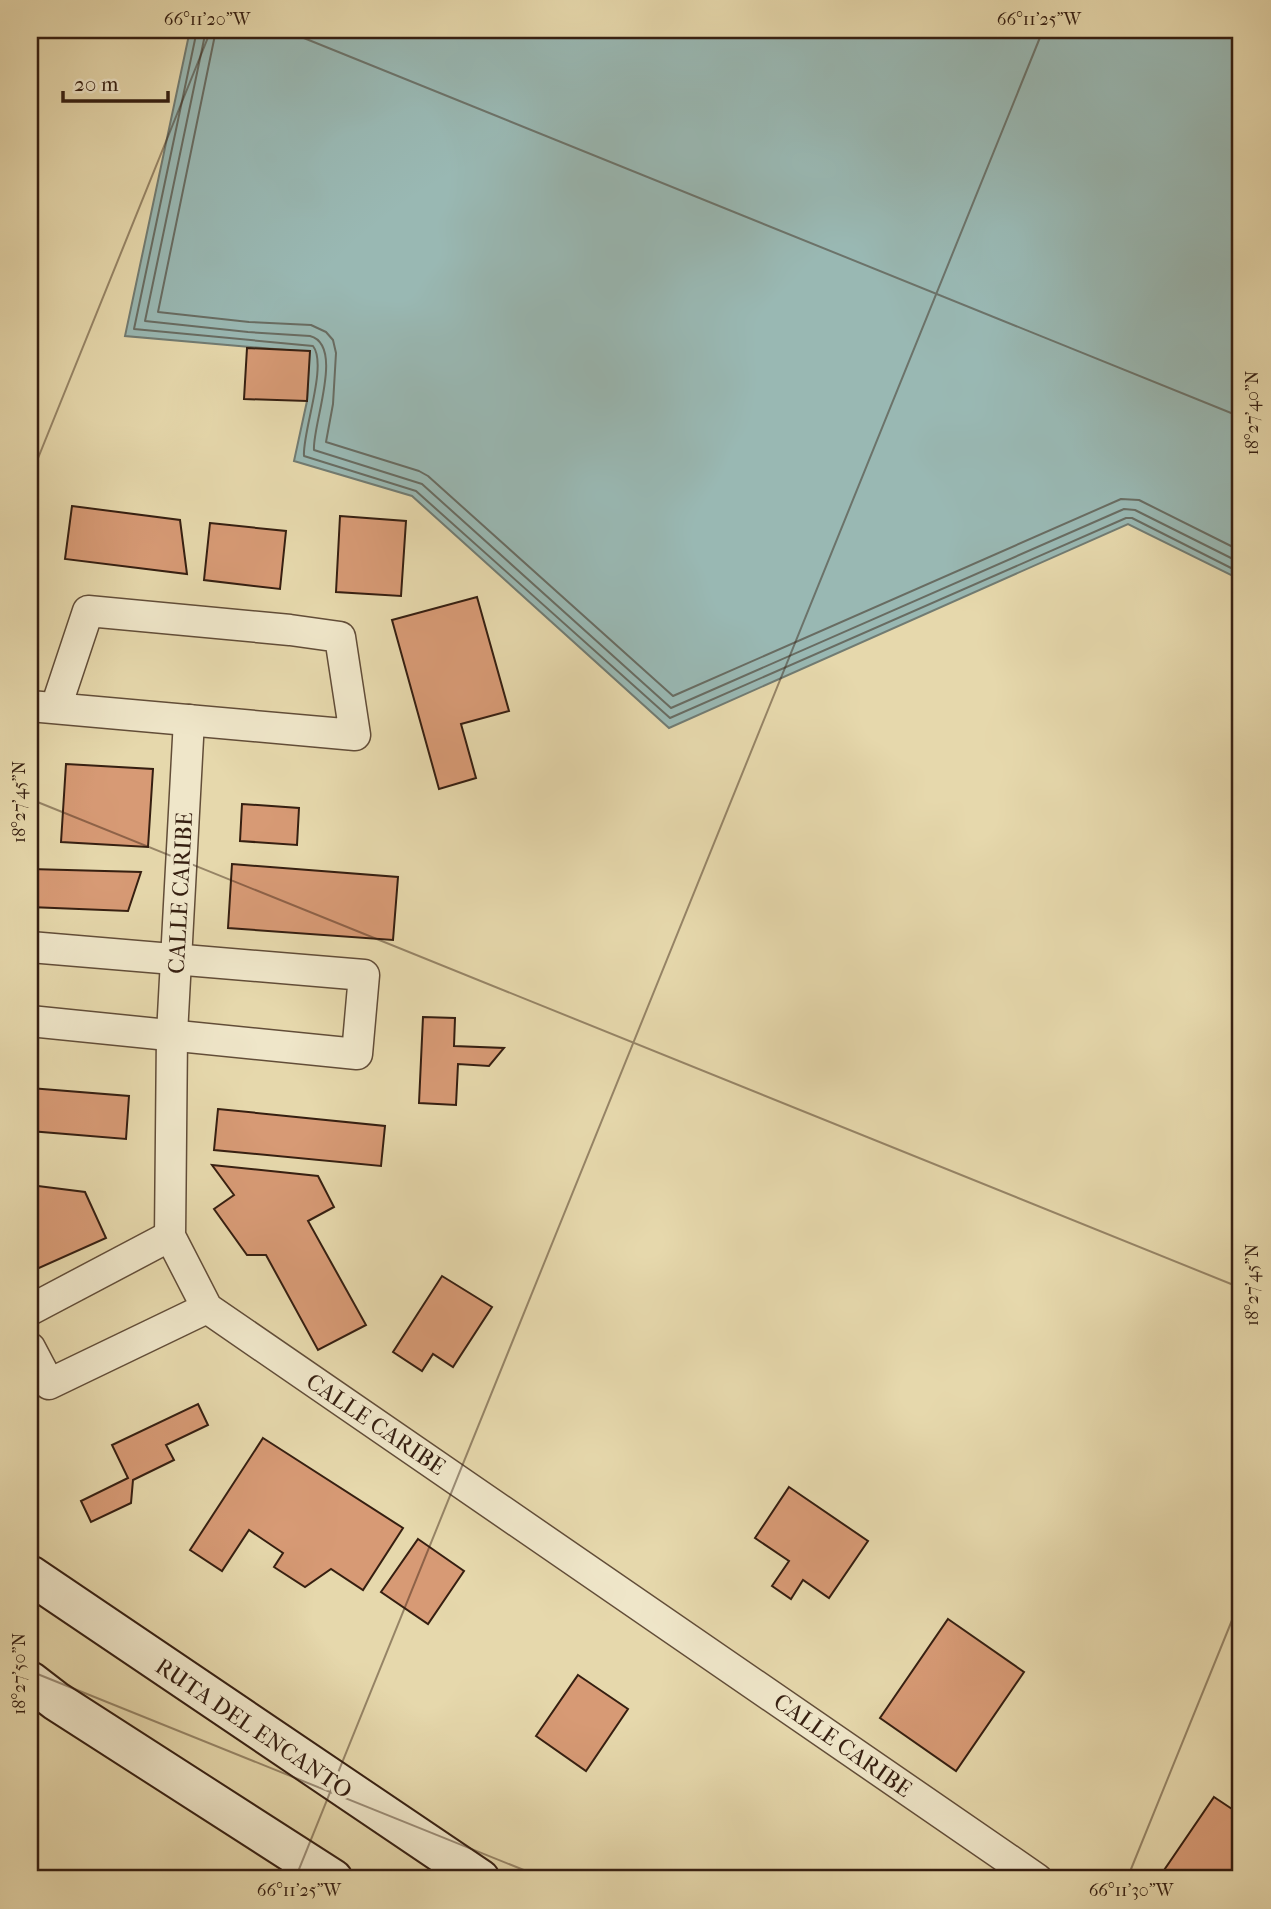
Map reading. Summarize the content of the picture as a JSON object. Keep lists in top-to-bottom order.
{
  "streets": {
    "main road": ["RUTA DEL ENCANTO"],
    "street": ["CALLE CARIBE"]
  },
  "scale_bar": "20 m",
  "coordinates": [
    "66°11'20\"W",
    "66°11'25\"W",
    "18°27'40\"N",
    "18°27'45\"N",
    "18°27'50\"N",
    "66°11'30\"W"
  ]
}
